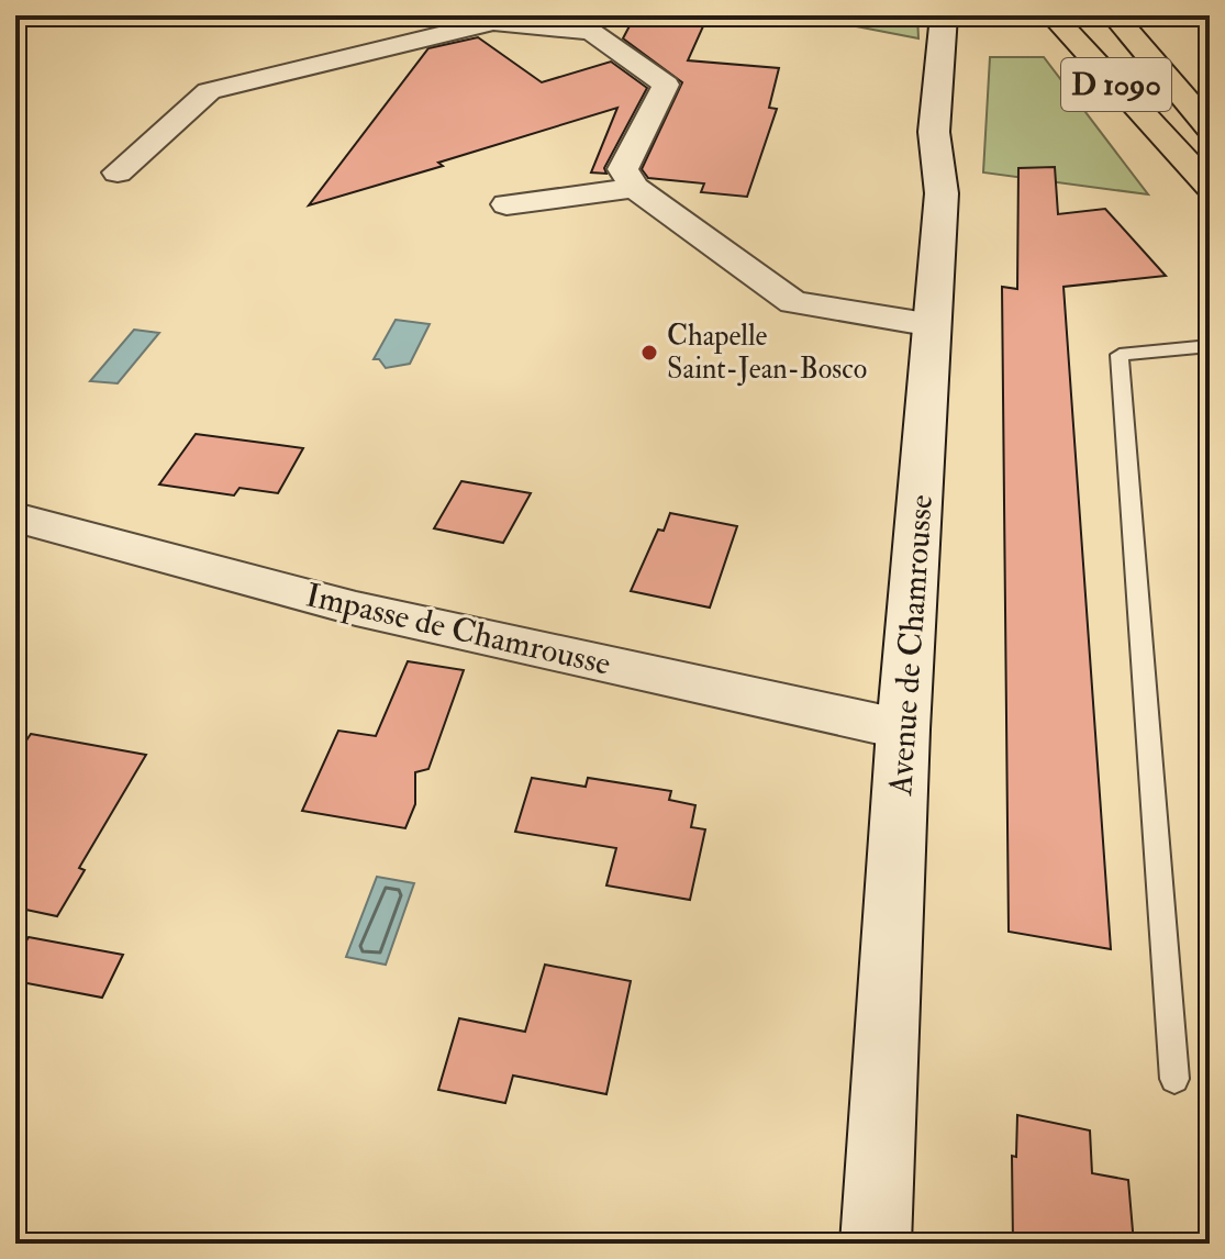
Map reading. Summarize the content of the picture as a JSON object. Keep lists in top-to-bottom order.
{
  "streets": {
    "main road": ["D 1090"],
    "street": ["Impasse de Chamrousse", "Avenue de Chamrousse"]
  },
  "crossings": [
    ["Impasse de Chamrousse", "Avenue de Chamrousse"]
  ],
  "places": ["Chapelle Saint-Jean-Bosco"]
}
